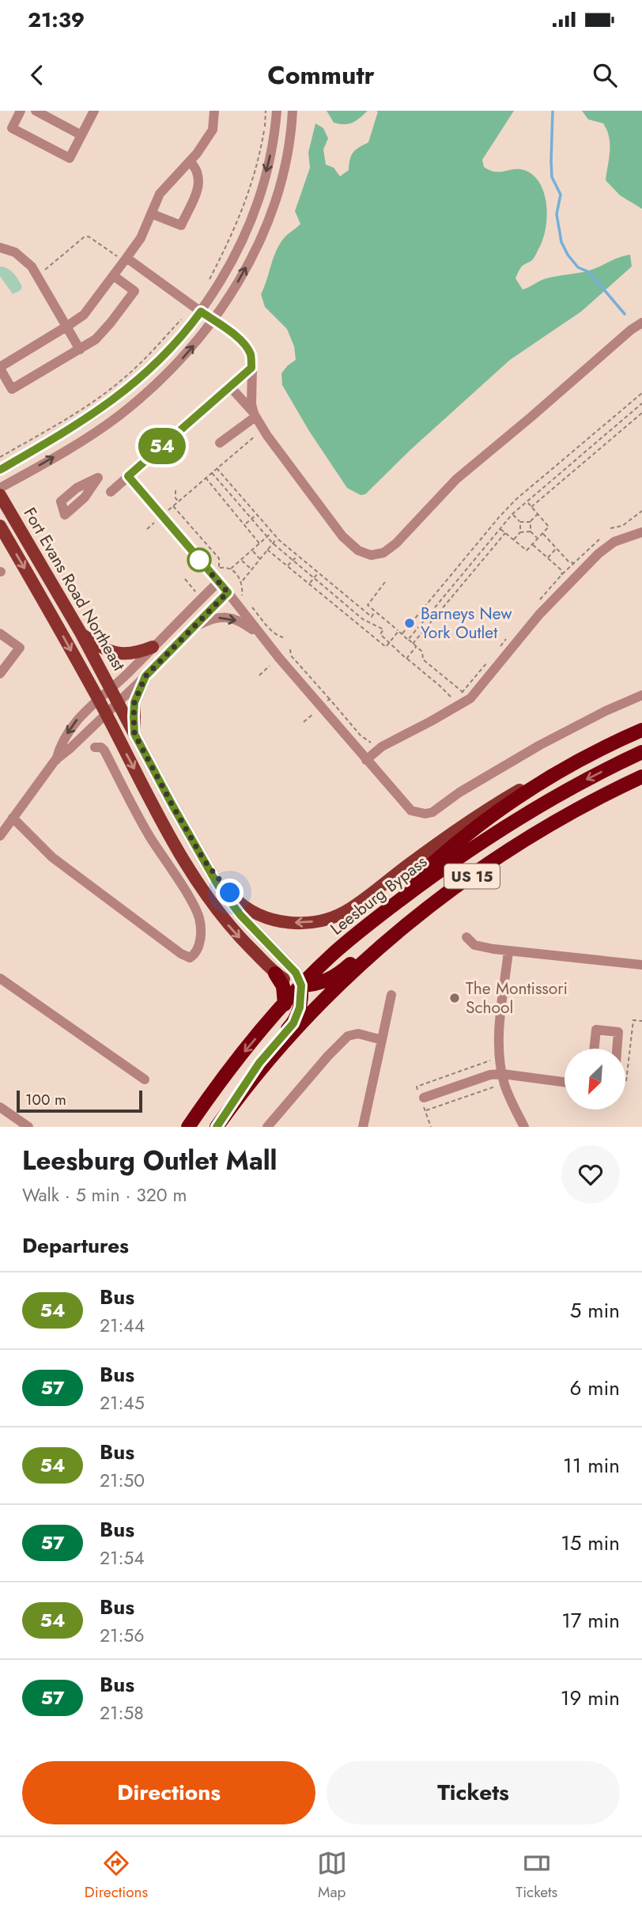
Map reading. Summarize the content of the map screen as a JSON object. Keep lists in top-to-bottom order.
{
  "streets": {
    "highway": ["US 15", "Leesburg Bypass"],
    "main road": ["Fort Evans Road Northeast"]
  },
  "crossings": [
    ["Fort Evans Road Northeast", "Leesburg Bypass"]
  ],
  "places": ["Barneys New York Outlet", "The Montissori School"],
  "lines": ["bus line 54"],
  "scale_bar": "100 m",
  "north": "bottom left",
  "page": {
    "status": "21:39",
    "header": "Commutr",
    "on_map": "54",
    "scale": "100 m",
    "heading": [
      ["Leesburg Outlet Mall", "Walk · 5 min · 320 m"],
      "Departures"
    ],
    "list": [
      {
        "mark": "54",
        "name": "Bus",
        "note": "21:44",
        "value": "5 min"
      },
      {
        "mark": "57",
        "name": "Bus",
        "note": "21:45",
        "value": "6 min"
      },
      {
        "mark": "54",
        "name": "Bus",
        "note": "21:50",
        "value": "11 min"
      },
      {
        "mark": "57",
        "name": "Bus",
        "note": "21:54",
        "value": "15 min"
      },
      {
        "mark": "54",
        "name": "Bus",
        "note": "21:56",
        "value": "17 min"
      },
      {
        "mark": "57",
        "name": "Bus",
        "note": "21:58",
        "value": "19 min"
      }
    ],
    "buttons": ["Directions", "Tickets"],
    "tabs": ["Directions", "Map", "Tickets"]
  }
}
